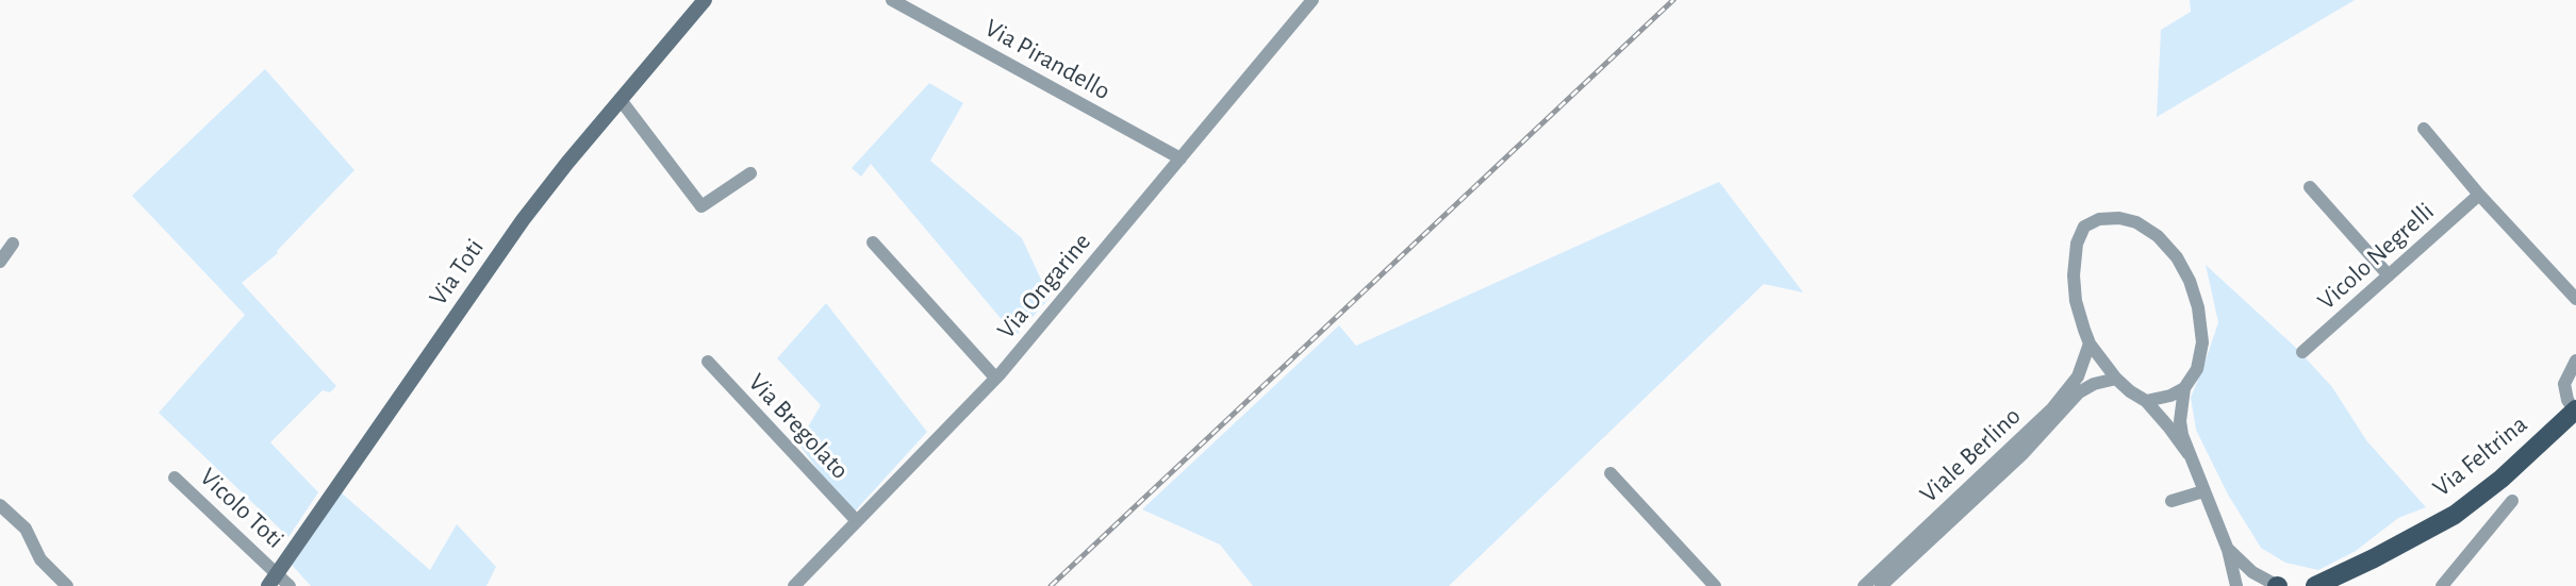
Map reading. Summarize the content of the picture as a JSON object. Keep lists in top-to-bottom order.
{
  "streets": {
    "main road": ["Via Toti", "Via Feltrina"],
    "street": [
      "Via Pirandello",
      "Vicolo Negrelli",
      "Via Ongarine",
      "Via Bregolato",
      "Viale Berlino",
      "Vicolo Toti"
    ]
  },
  "crossings": [
    ["Via Pirandello", "Via Ongarine"],
    ["Via Toti", "Vicolo Toti"],
    ["Via Ongarine", "Via Bregolato"]
  ]
}
